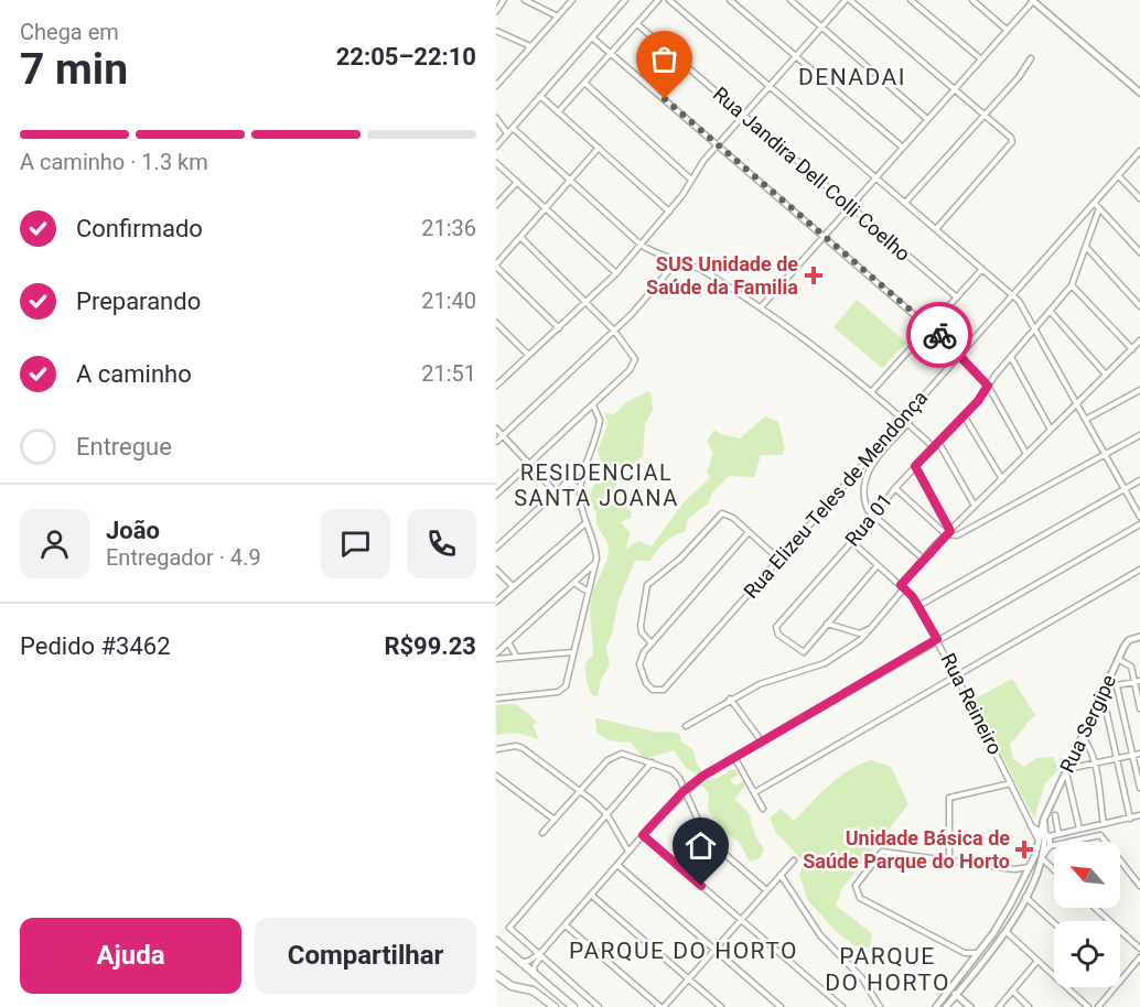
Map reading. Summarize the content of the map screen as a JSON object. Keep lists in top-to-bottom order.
{
  "streets": {
    "street": [
      "Rua Jandira Dell Colli Coelho",
      "Rua Elizeu Teles de Mendonça",
      "Rua 01",
      "Rua Reineiro",
      "Rua Sergipe"
    ]
  },
  "crossings": [
    ["Rua 01", "Rua Reineiro"]
  ],
  "districts": [
    "DENADAI",
    "RESIDENCIAL SANTA JOANA",
    "PARQUE DO HORTO",
    "PARQUE DO HORTO"
  ],
  "places": {
    "health": ["SUS Unidade de Saúde da Familia", "Unidade Básica de Saúde Parque do Horto"]
  },
  "north": "top left",
  "page": {
    "heading": ["7 min", "Chega em", "22:05–22:10"],
    "panel": [
      "João",
      "Entregador · 4.9",
      "Pedido #3462",
      "R$99.23"
    ],
    "bar": "A caminho · 1.3 km",
    "list": [
      ["Confirmado", "21:36"],
      ["Preparando", "21:40"],
      ["A caminho", "21:51"],
      "Entregue"
    ],
    "buttons": ["Ajuda", "Compartilhar"]
  }
}
